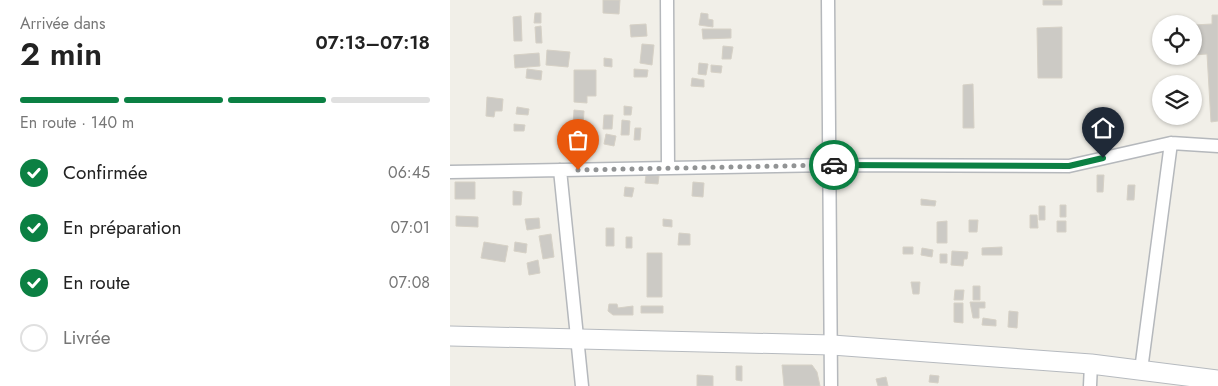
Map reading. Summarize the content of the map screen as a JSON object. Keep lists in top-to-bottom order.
{
  "page": {
    "heading": ["2 min", "Arrivée dans", "07:13–07:18"],
    "bar": "En route · 140 m",
    "list": [
      ["Confirmée", "06:45"],
      ["En préparation", "07:01"],
      ["En route", "07:08"],
      "Livrée"
    ]
  }
}
